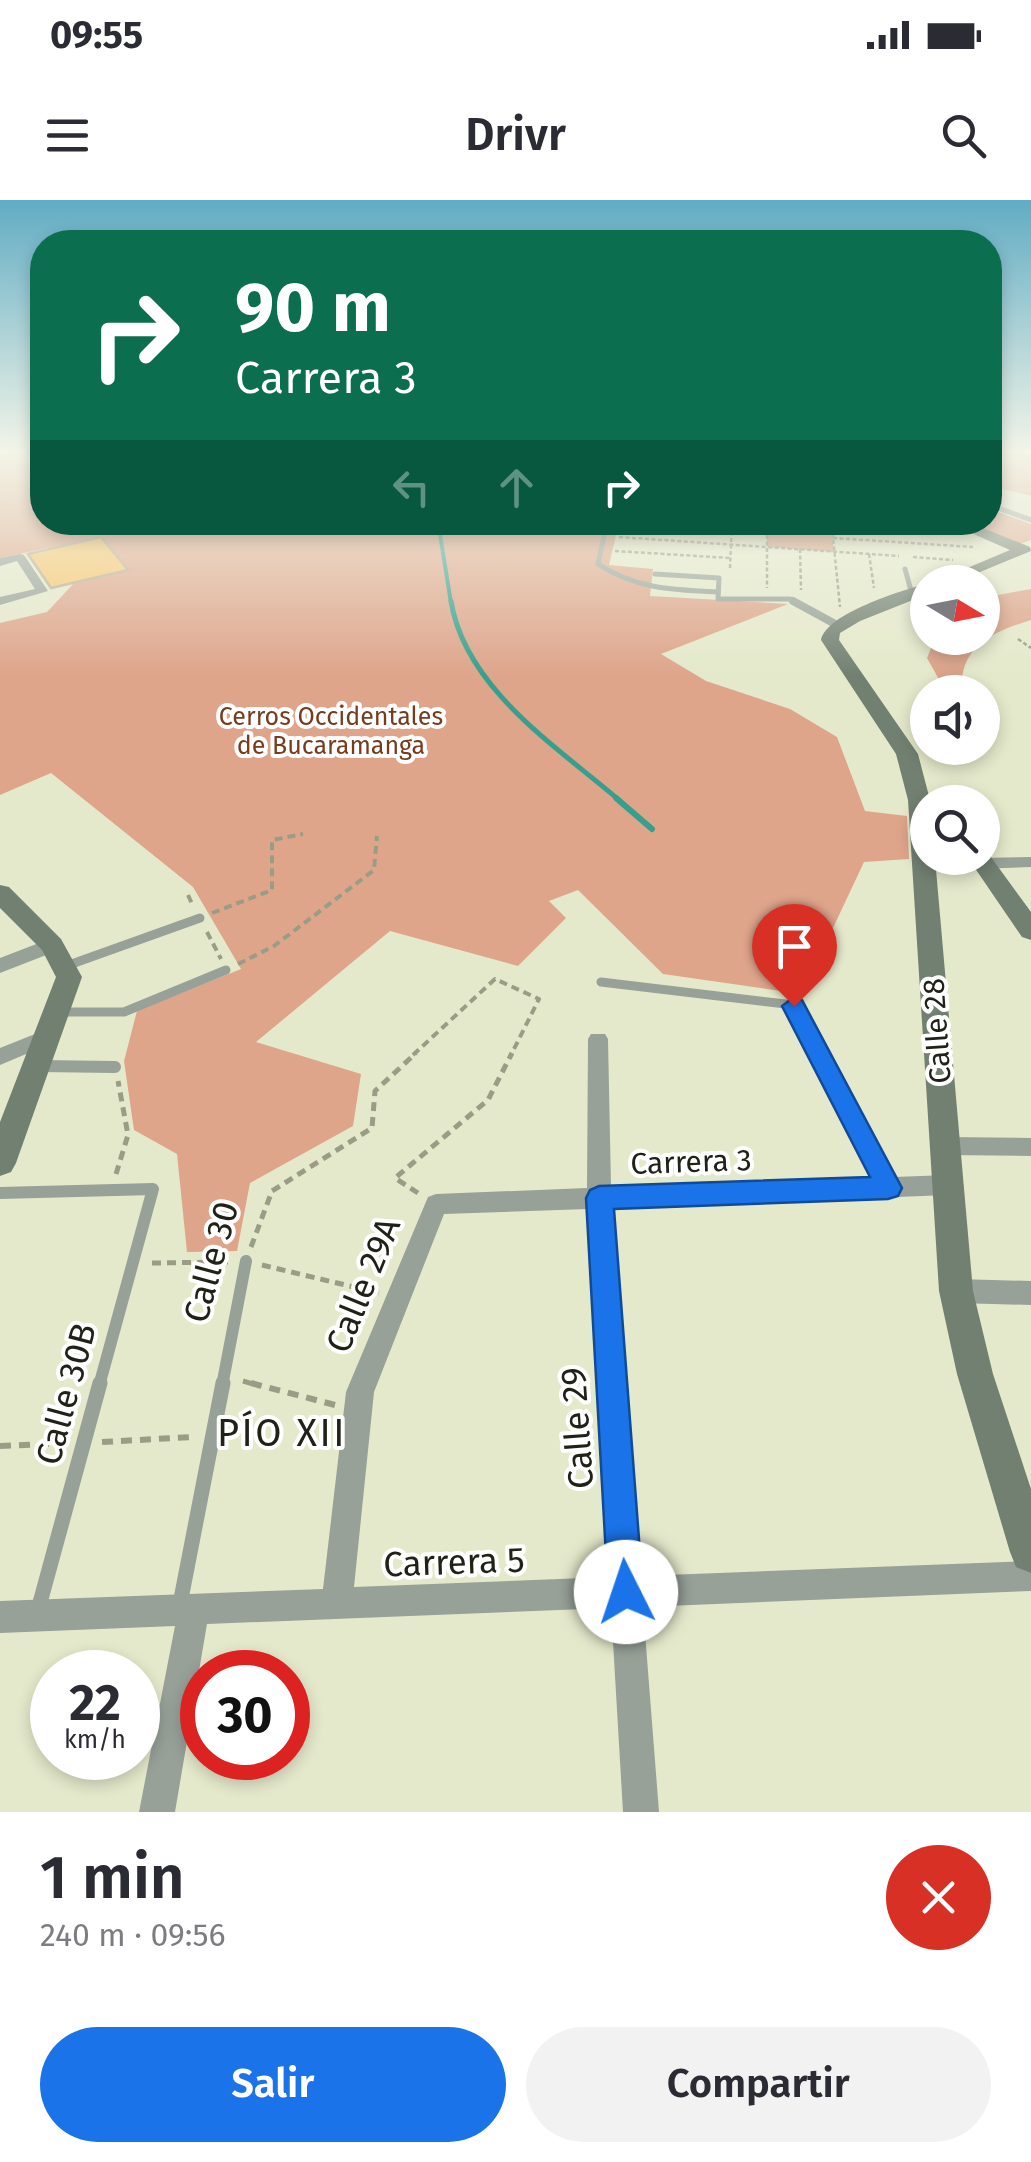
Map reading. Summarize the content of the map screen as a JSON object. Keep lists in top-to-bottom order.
{
  "streets": {
    "street": [
      "Calle 28",
      "Carrera 3",
      "Calle 30",
      "Calle 29A",
      "Calle 29",
      "Carrera 5"
    ],
    "lane": ["Calle 30B"]
  },
  "crossings": [
    ["Calle 28", "Carrera 3"],
    ["Carrera 3", "Calle 29A"],
    ["Carrera 3", "Calle 29"],
    ["Calle 30", "Calle 29A"],
    ["Calle 30", "Carrera 5"],
    ["Calle 29A", "Carrera 5"],
    ["Calle 30B", "Carrera 5"],
    ["Calle 29", "Carrera 5"]
  ],
  "districts": ["PÍO XII"],
  "parks": ["Cerros Occidentales de Bucaramanga"],
  "north": "right",
  "page": {
    "status": "09:55",
    "header": "Drivr",
    "turn": ["90 m", "Carrera 3"],
    "speed": "22 km/h",
    "limit": "30",
    "heading": ["1 min", "240 m · 09:56"],
    "buttons": ["Salir", "Compartir"]
  }
}
